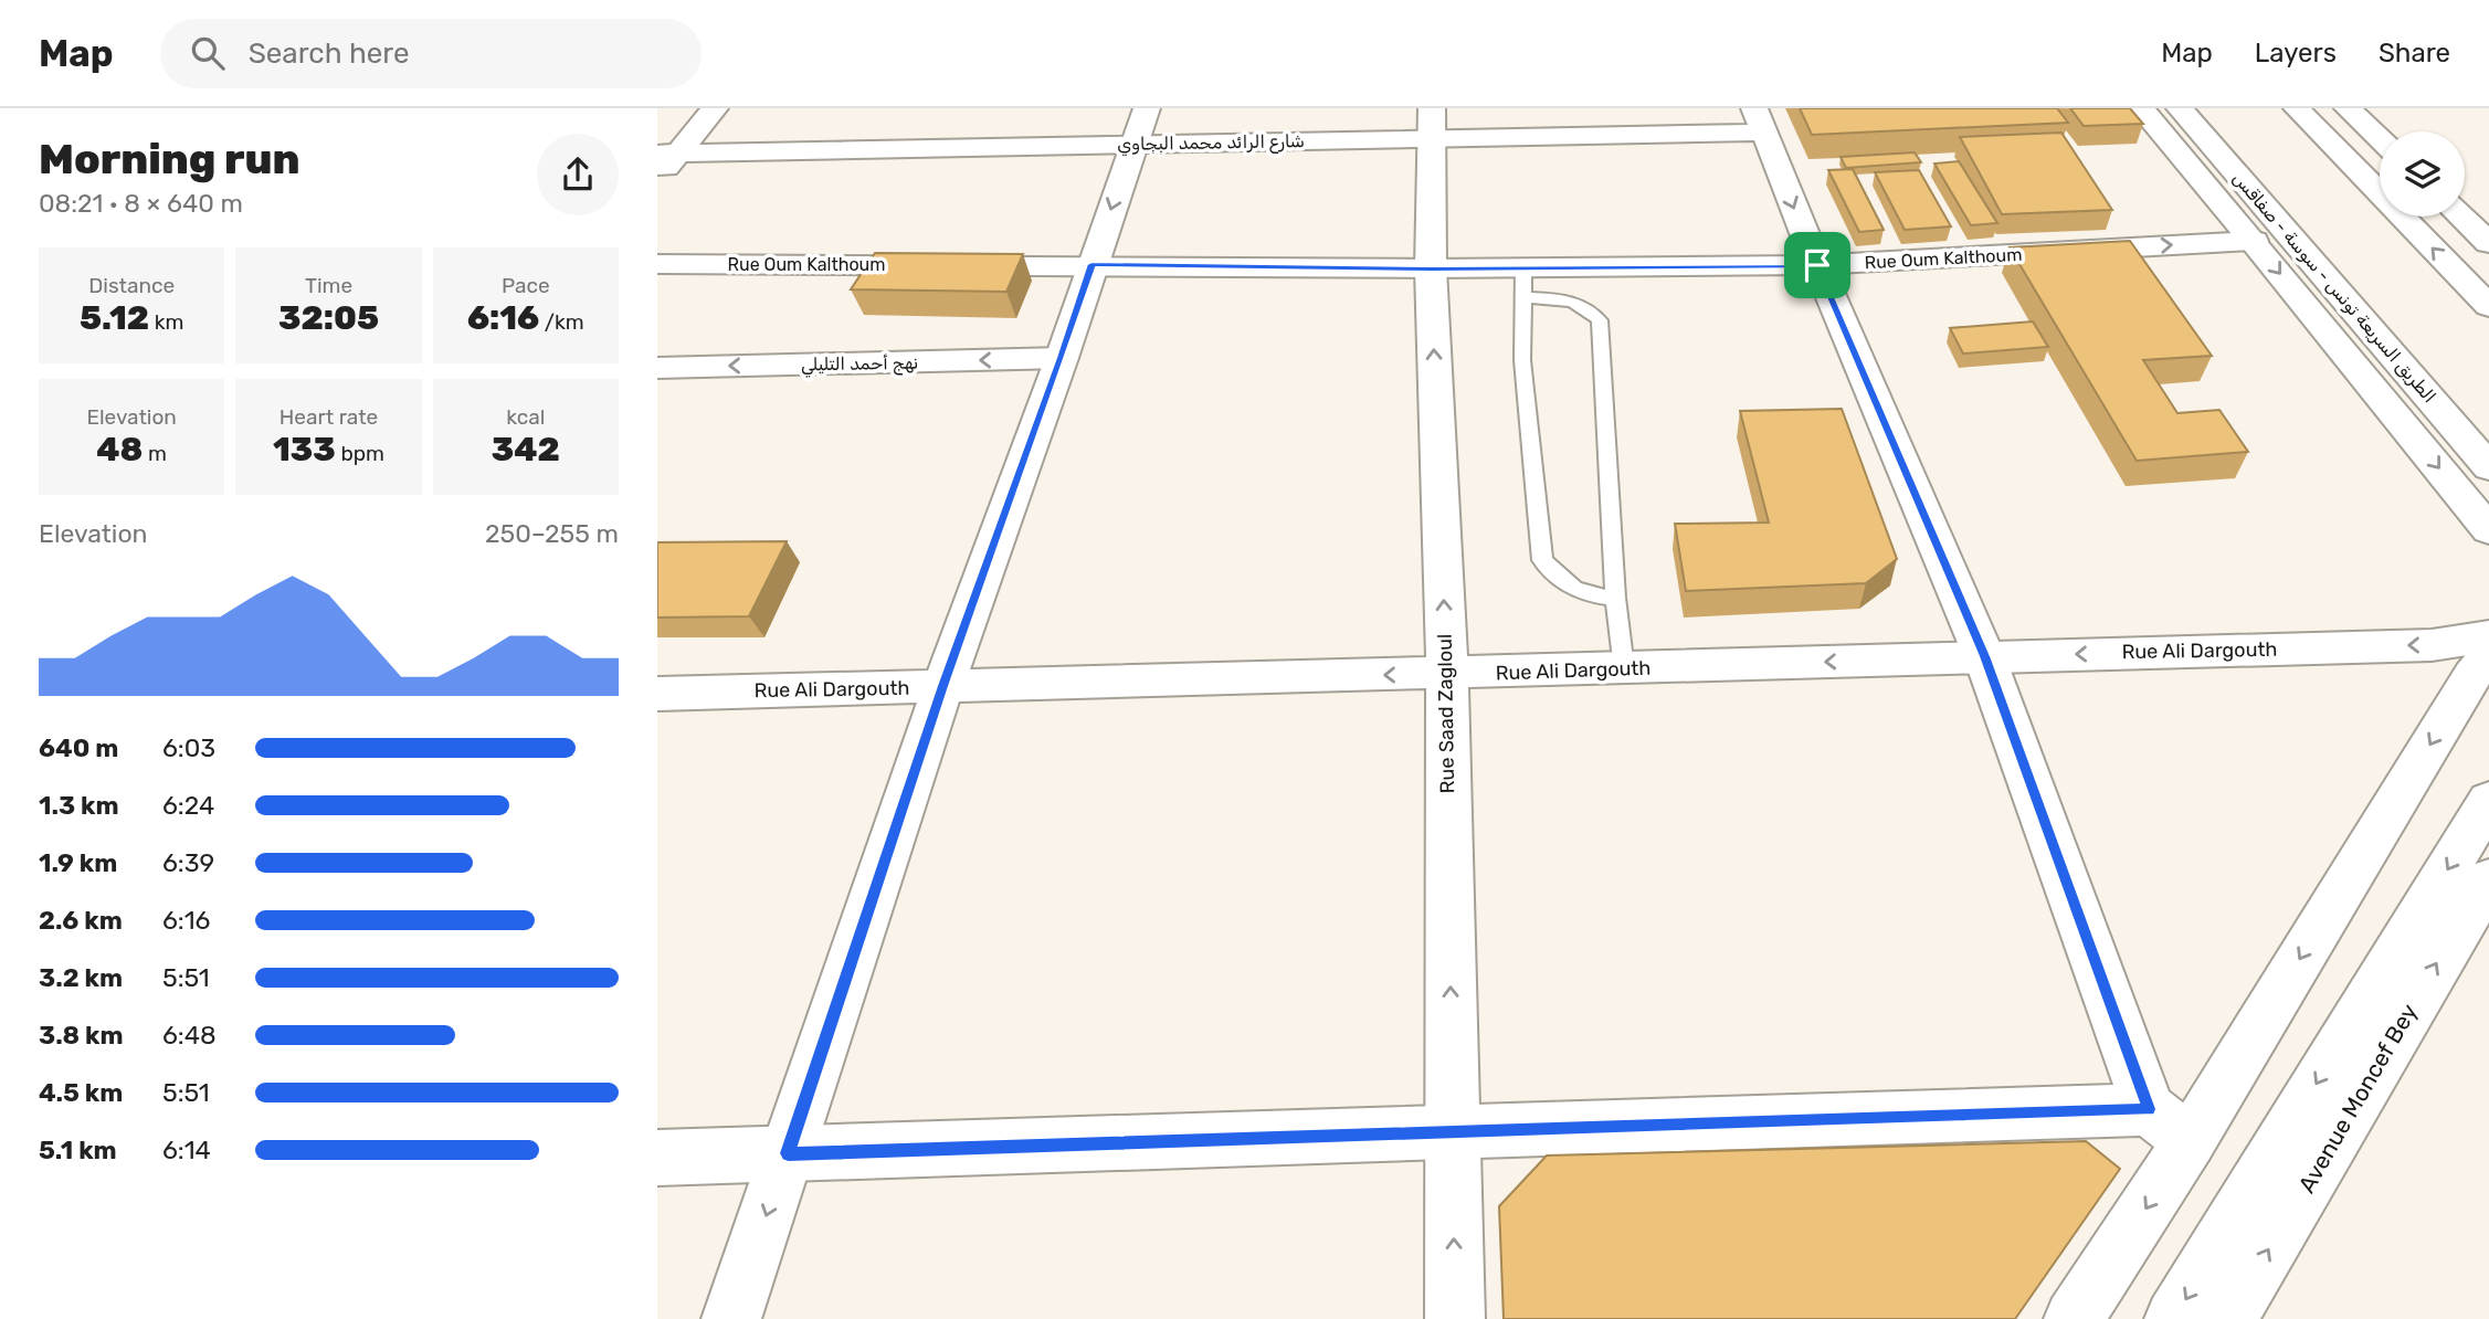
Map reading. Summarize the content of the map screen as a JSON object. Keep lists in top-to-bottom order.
{
  "streets": {
    "main road": [
      "شارع الرائد محمد البجاوي",
      "Rue Oum Kalthoum",
      "الطريق السريعة تونس - سوسة - صفاقس",
      "نهج أحمد التليلي",
      "Rue Ali Dargouth",
      "Rue Saad Zagloul",
      "Avenue Moncef Bey"
    ]
  },
  "crossings": [
    ["شارع الرائد محمد البجاوي", "Rue Saad Zagloul"],
    ["Rue Oum Kalthoum", "Rue Saad Zagloul"],
    ["Rue Ali Dargouth", "Rue Saad Zagloul"]
  ],
  "one_way": ["نهج أحمد التليلي", "Rue Ali Dargouth", "Rue Saad Zagloul"],
  "page": {
    "header": "Map",
    "search": "Search here",
    "nav": ["Map", "Layers", "Share"],
    "heading": ["Morning run", "08:21 · 8 × 640 m"],
    "stats": [
      ["Distance", "5.12 km"],
      ["Time", "32:05"],
      ["Pace", "6:16 /km"],
      ["Elevation", "48 m"],
      ["Heart rate", "133 bpm"],
      ["kcal", "342"]
    ],
    "chart": ["Elevation", "250–255 m"],
    "list": [
      {
        "name": "640 m",
        "note": "6:03"
      },
      {
        "name": "1.3 km",
        "note": "6:24"
      },
      {
        "name": "1.9 km",
        "note": "6:39"
      },
      {
        "name": "2.6 km",
        "note": "6:16"
      },
      {
        "name": "3.2 km",
        "note": "5:51"
      },
      {
        "name": "3.8 km",
        "note": "6:48"
      },
      {
        "name": "4.5 km",
        "note": "5:51"
      },
      {
        "name": "5.1 km",
        "note": "6:14"
      }
    ]
  }
}
